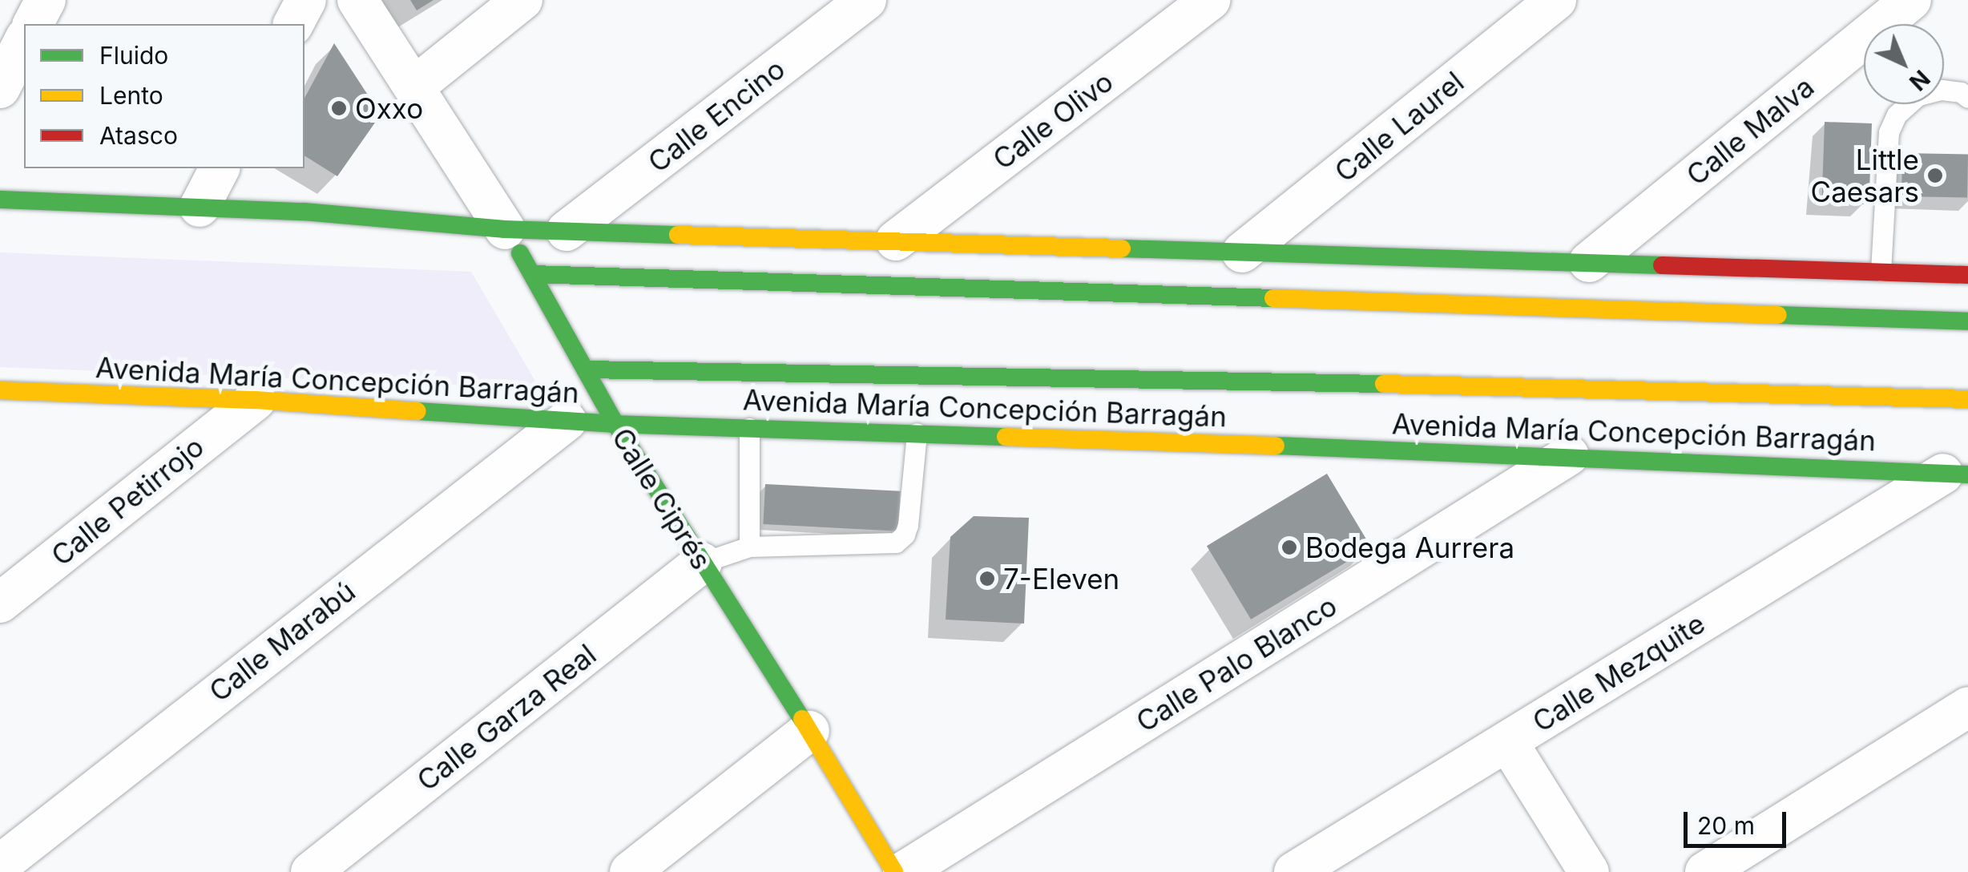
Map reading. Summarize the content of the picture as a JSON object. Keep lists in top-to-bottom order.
{
  "streets": {
    "street": [
      "Calle Encino",
      "Calle Olivo",
      "Calle Laurel",
      "Calle Malva",
      "Avenida María Concepción Barragán",
      "Calle Ciprés",
      "Calle Petirrojo",
      "Calle Marabú",
      "Calle Palo Blanco",
      "Calle Mezquite",
      "Calle Garza Real"
    ]
  },
  "crossings": [
    ["Avenida María Concepción Barragán", "Calle Ciprés"],
    ["Avenida María Concepción Barragán", "Calle Petirrojo"],
    ["Avenida María Concepción Barragán", "Calle Marabú"],
    ["Avenida María Concepción Barragán", "Calle Palo Blanco"],
    ["Avenida María Concepción Barragán", "Calle Mezquite"],
    ["Calle Ciprés", "Calle Garza Real"]
  ],
  "places": [
    "Oxxo",
    "Little Caesars",
    "Bodega Aurrera",
    "7-Eleven"
  ],
  "legend": ["Fluido", "Lento", "Atasco"],
  "scale_bar": "20 m",
  "north": "bottom right"
}
